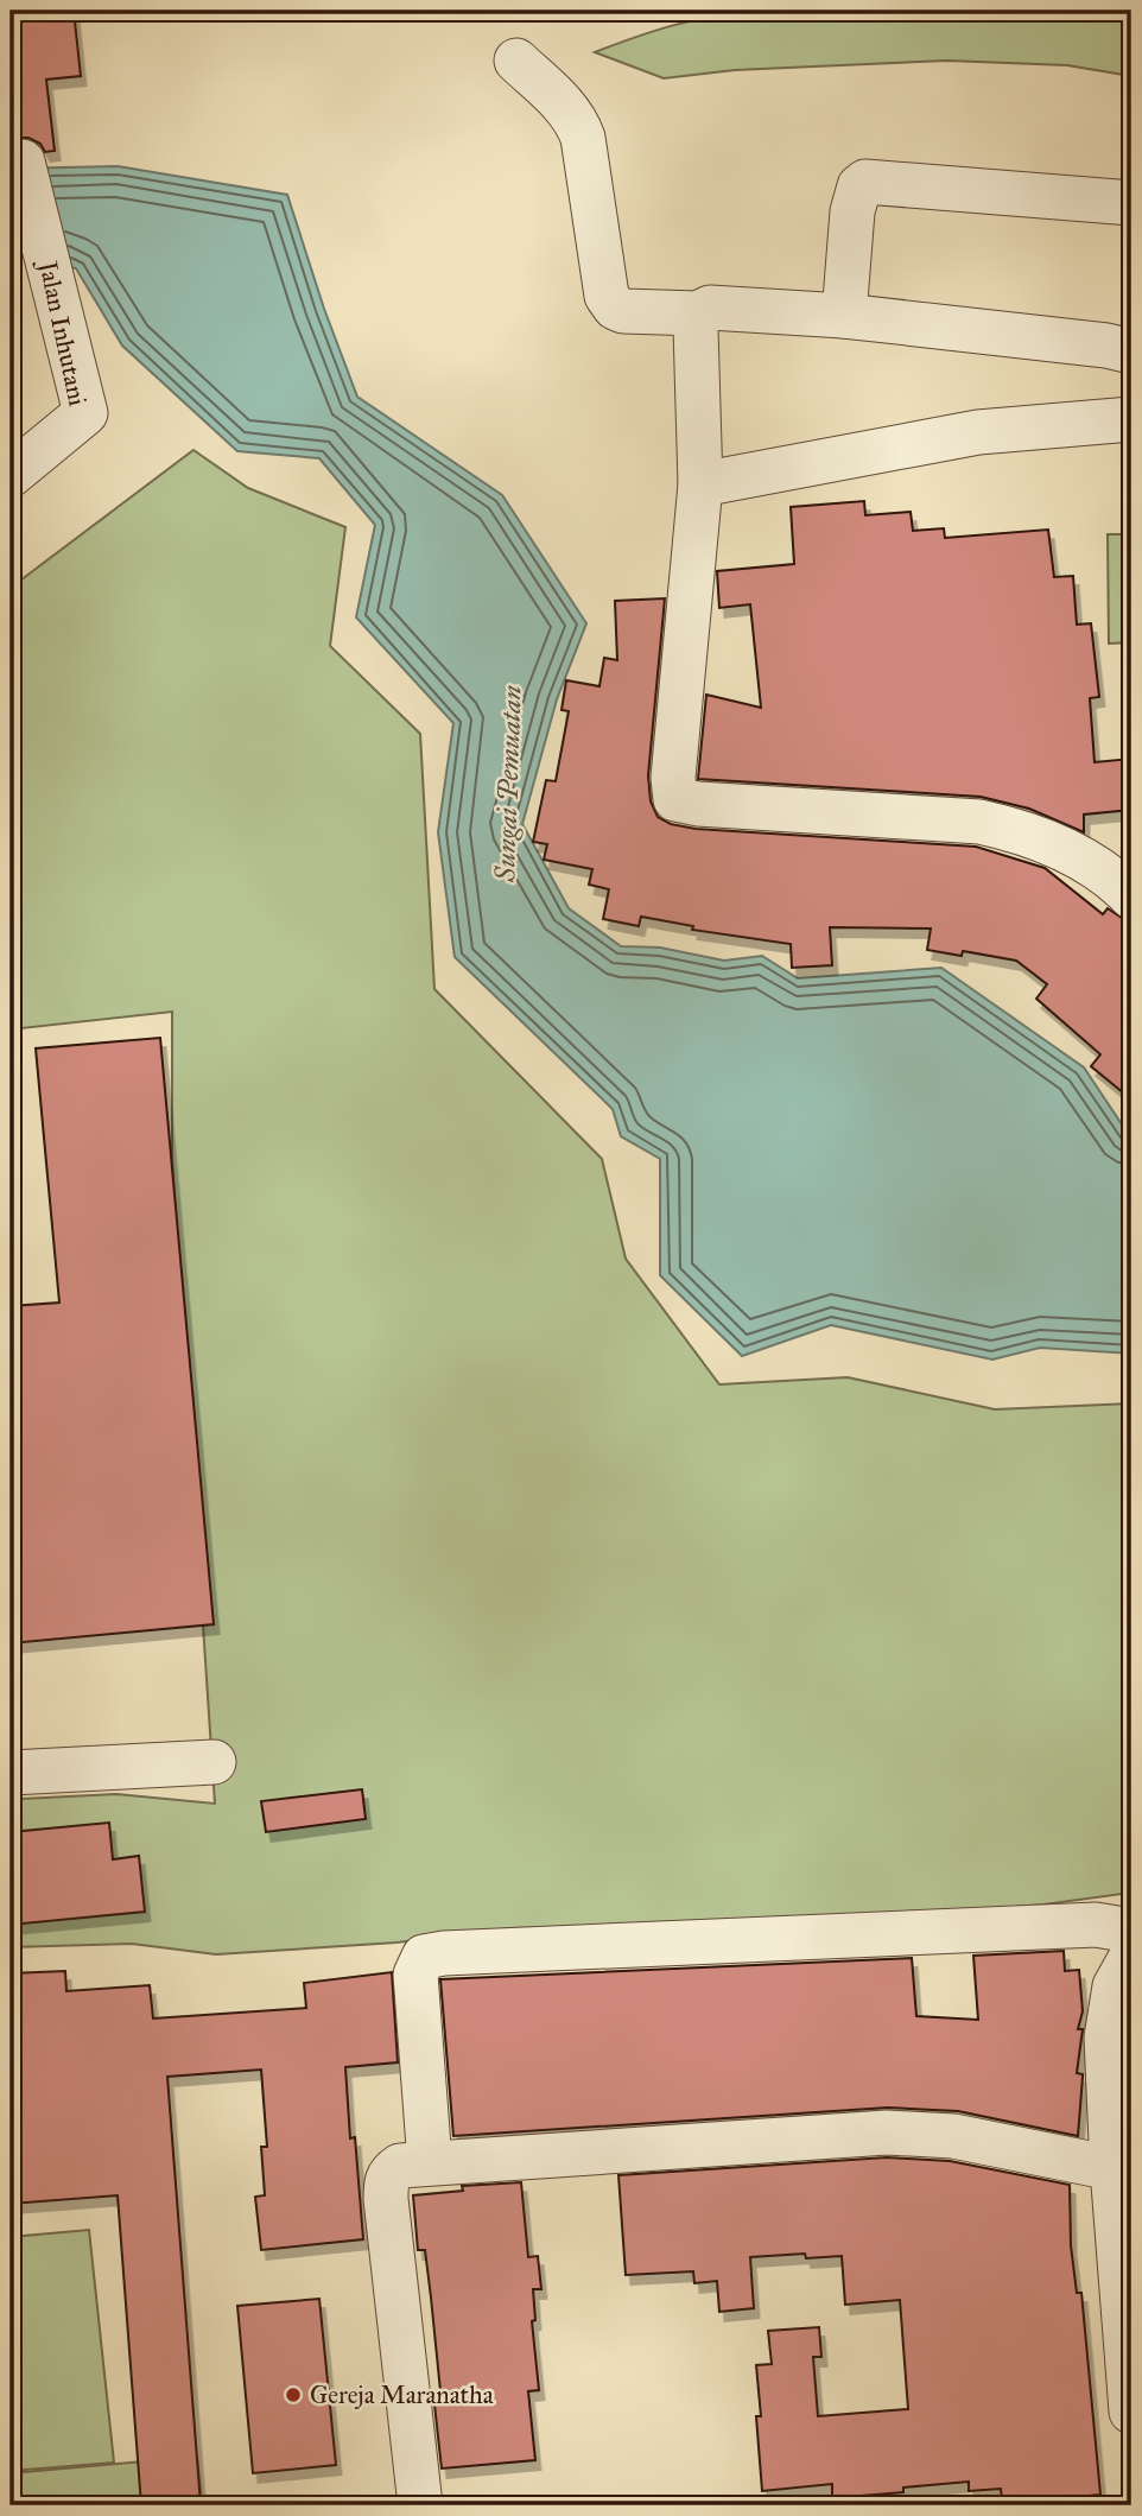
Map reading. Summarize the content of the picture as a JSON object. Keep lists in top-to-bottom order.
{
  "streets": {
    "street": ["Jalan Inhutani"]
  },
  "water": ["Sungai Pemuatan"],
  "places": ["Gereja Maranatha"]
}
